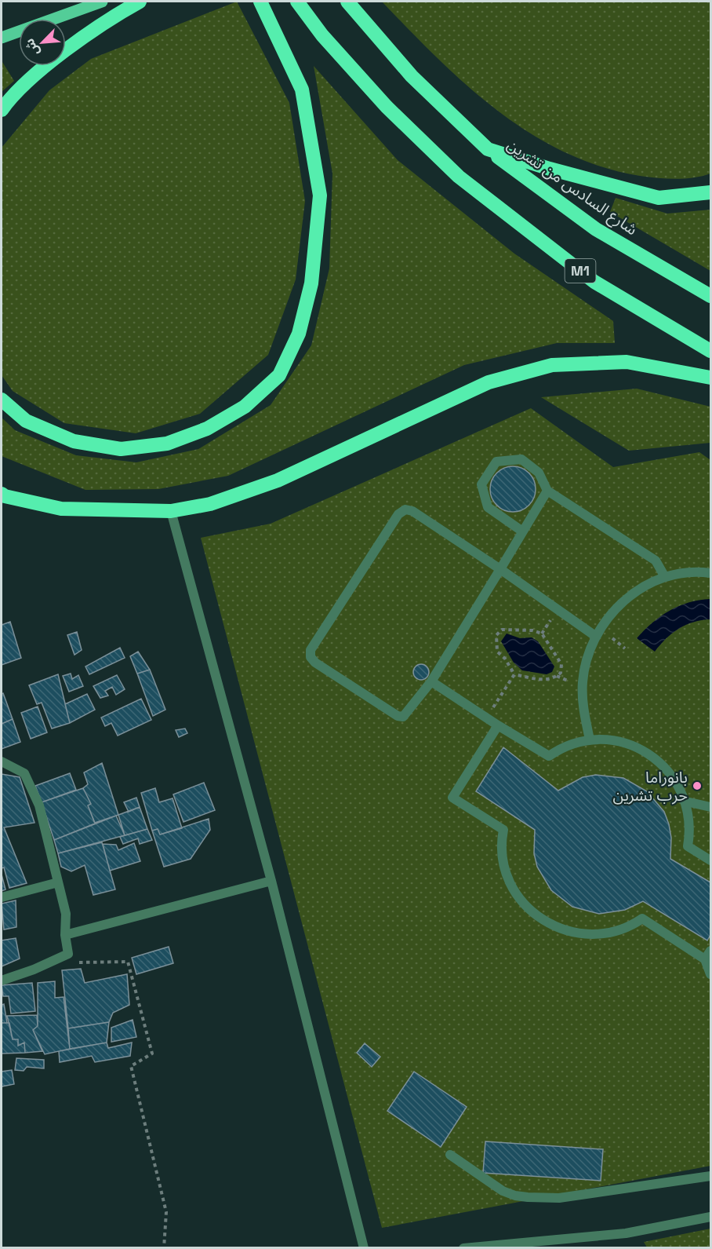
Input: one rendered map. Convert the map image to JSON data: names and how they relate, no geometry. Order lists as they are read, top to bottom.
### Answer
{
  "streets": {
    "highway": ["شارع السادس من تشرين", "M1"]
  },
  "places": ["بانوراما حرب تشرين"],
  "north": "bottom left"
}
